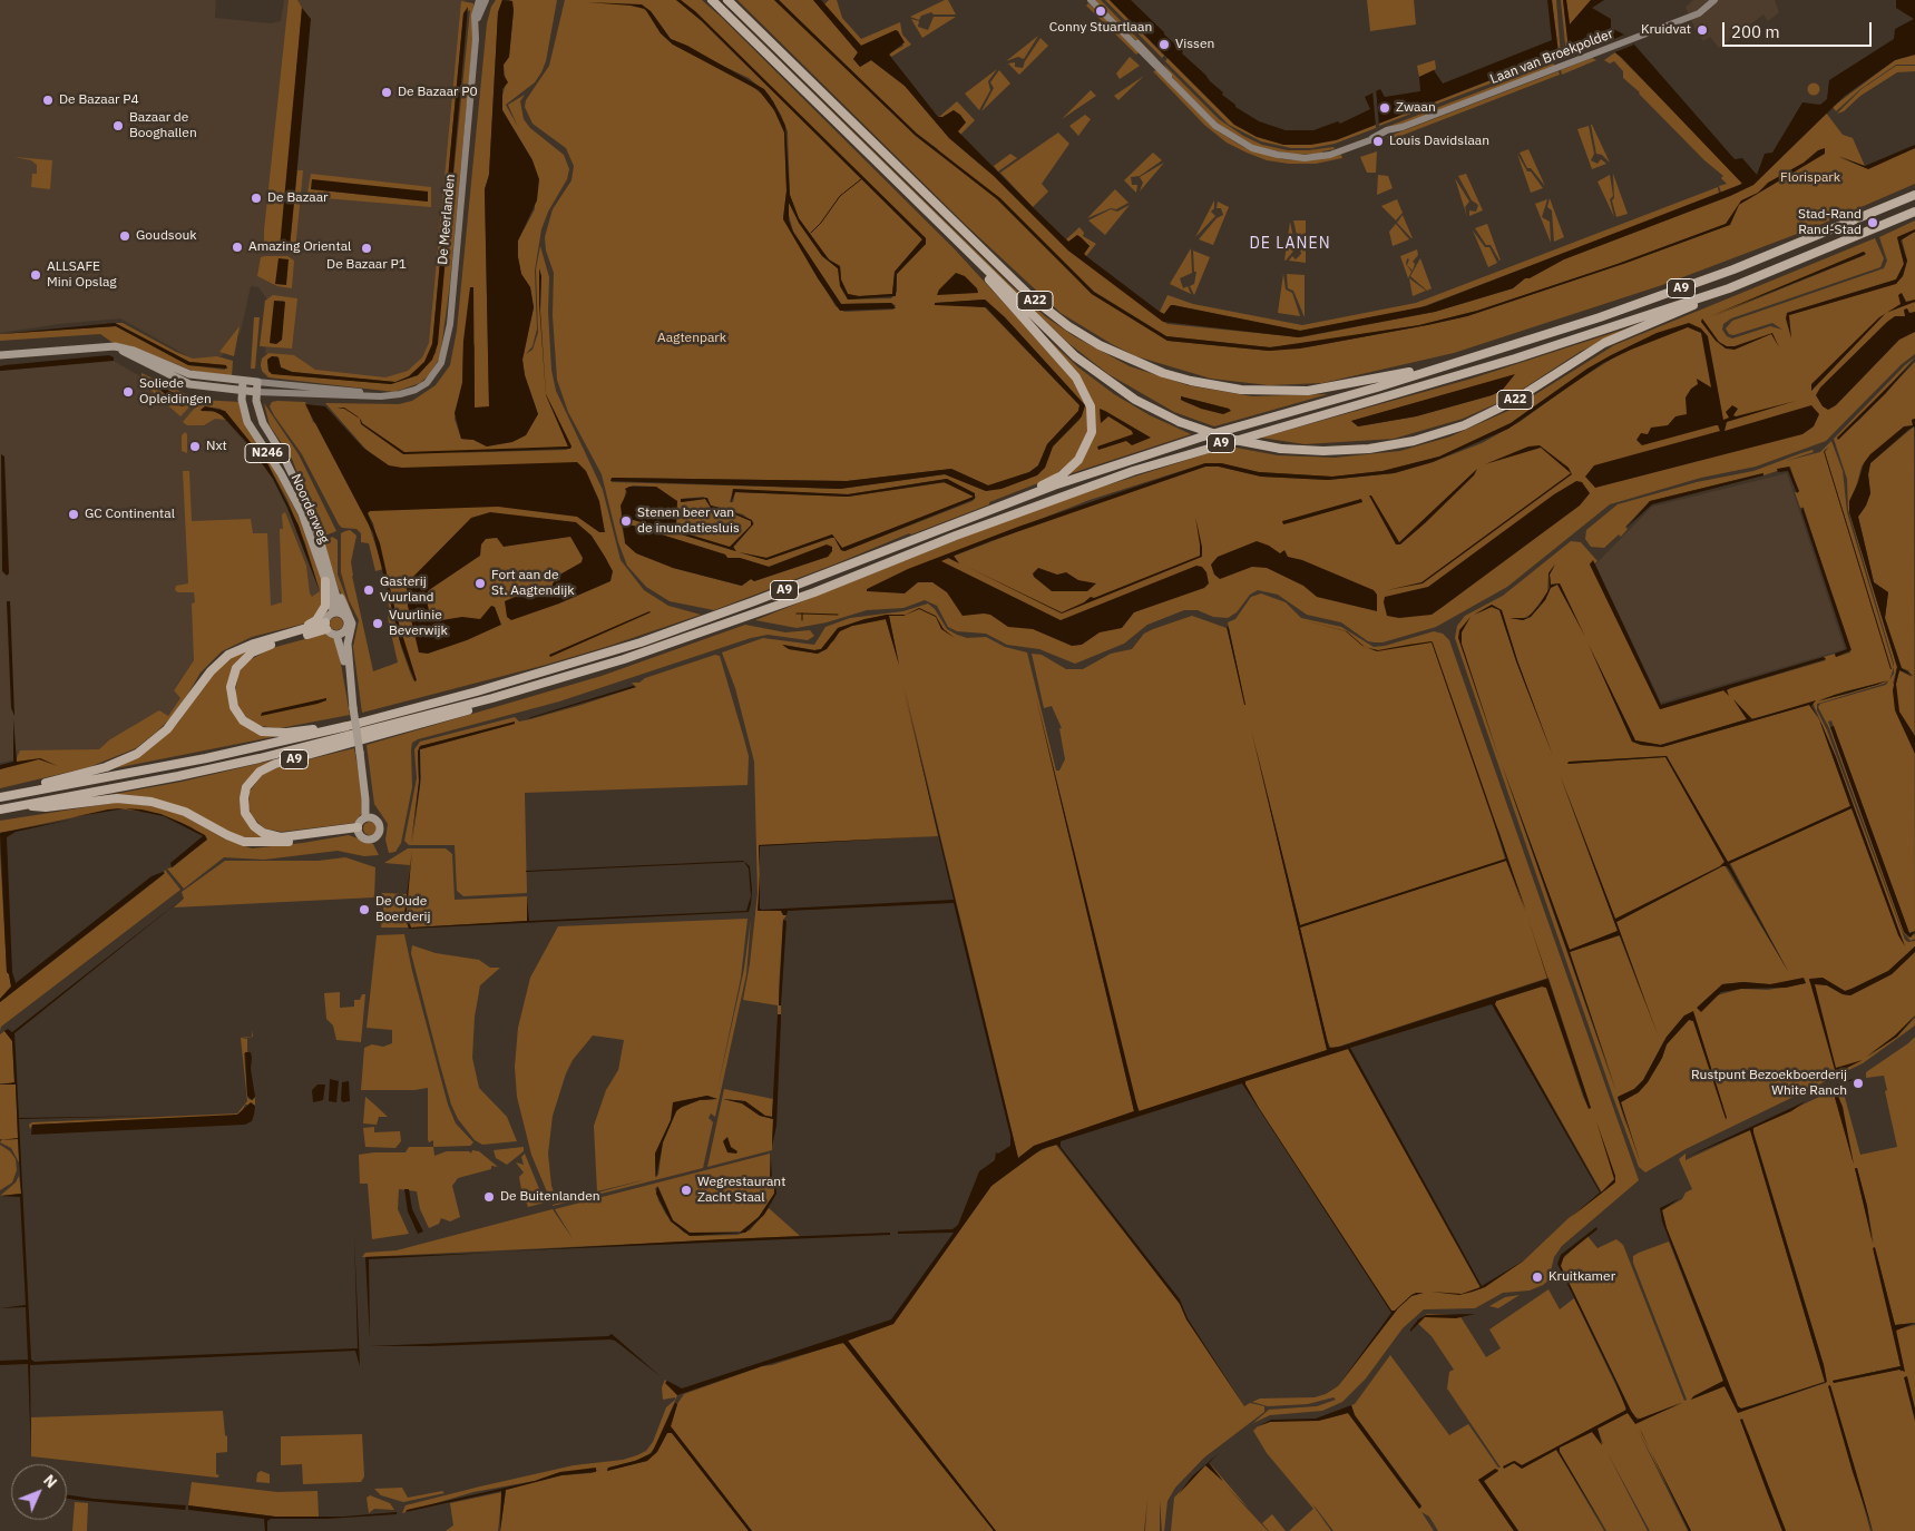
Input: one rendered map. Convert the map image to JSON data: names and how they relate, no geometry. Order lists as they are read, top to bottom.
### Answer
{
  "streets": {
    "highway": ["A9", "A22"],
    "main road": [
      "Laan van Broekpolder",
      "De Meerlanden",
      "N246",
      "Noorderweg"
    ]
  },
  "crossings": [
    ["De Meerlanden", "Noorderweg"],
    ["A9", "A22"],
    ["A9", "N246"],
    ["A9", "Noorderweg"],
    ["N246", "Noorderweg"]
  ],
  "districts": ["DE LANEN"],
  "parks": ["Florispark", "Aagtenpark"],
  "places": [
    "Conny Stuartlaan",
    "Kruidvat",
    "Vissen",
    "De Bazaar P0",
    "De Bazaar P4",
    "Zwaan",
    "Bazaar de Booghallen",
    "Louis Davidslaan",
    "De Bazaar",
    "Stad-Rand Rand-Stad",
    "Goudsouk",
    "Amazing Oriental",
    "De Bazaar P1",
    "ALLSAFE Mini Opslag",
    "Soliede Opleidingen",
    "Nxt",
    "GC Continental",
    "Stenen beer van de inundatiesluis",
    "Fort aan de St. Aagtendijk",
    "Gasterij Vuurland",
    "Vuurlinie Beverwijk",
    "De Oude Boerderij",
    "Rustpunt Bezoekboerderij White Ranch",
    "Wegrestaurant Zacht Staal",
    "De Buitenlanden",
    "Kruitkamer"
  ],
  "scale_bar": "200 m",
  "north": "top right"
}
